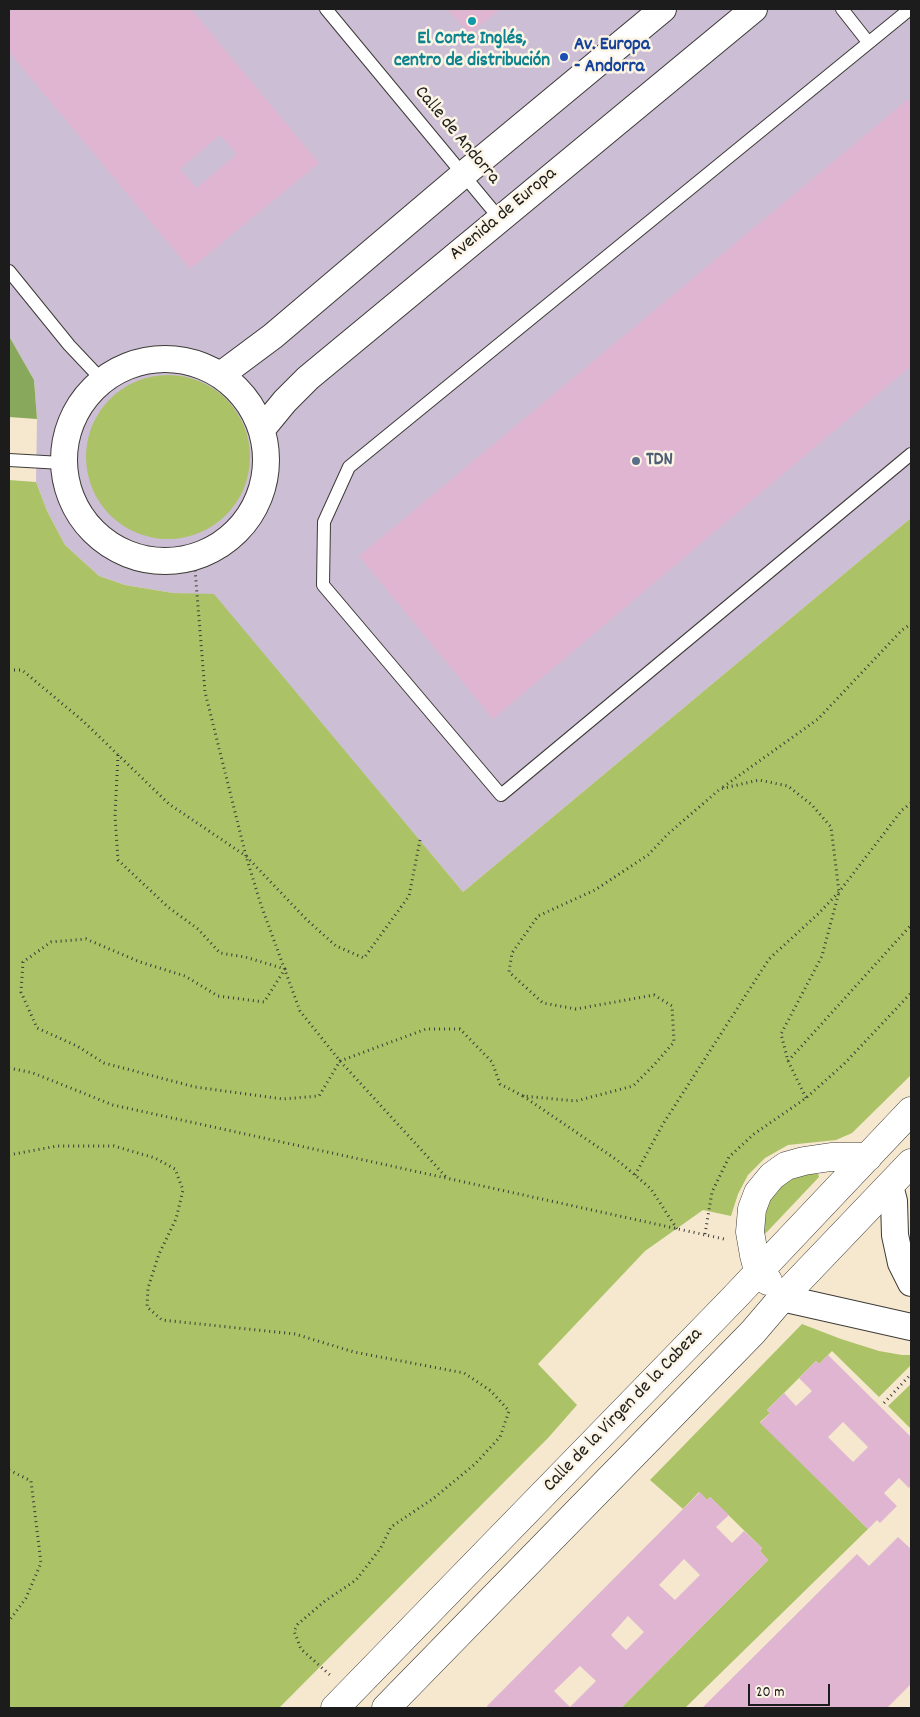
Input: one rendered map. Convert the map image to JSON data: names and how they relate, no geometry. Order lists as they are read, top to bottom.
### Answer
{
  "streets": {
    "main road": ["Calle de la Virgen de la Cabeza"],
    "street": ["Avenida de Europa"],
    "lane": ["Calle de Andorra"]
  },
  "crossings": [
    ["Calle de Andorra", "Avenida de Europa"]
  ],
  "places": ["El Corte Inglés, centro de distribución", "Av. Europa - Andorra", "TDN"],
  "scale_bar": "20 m"
}
